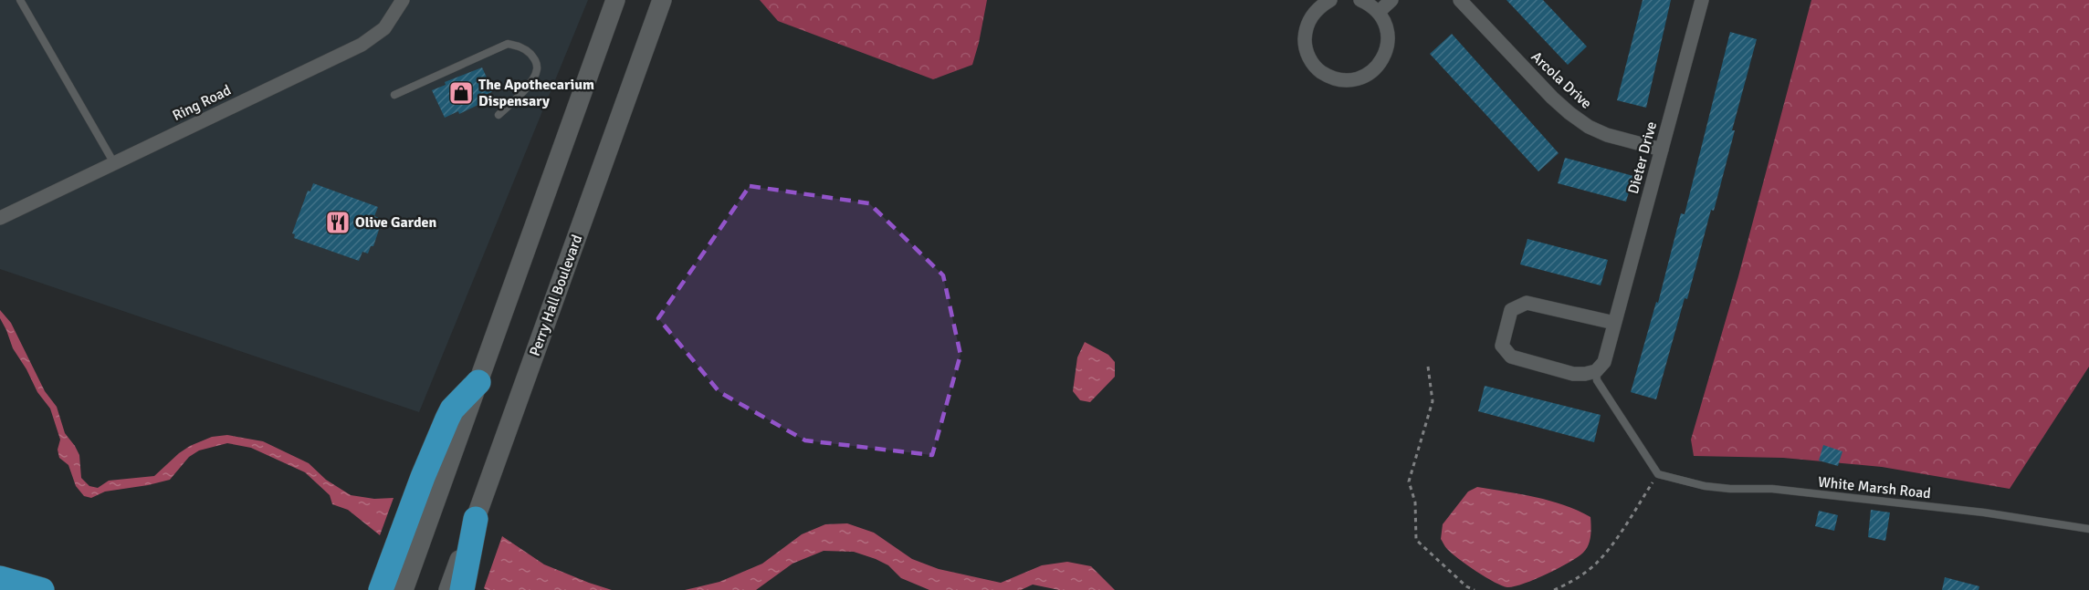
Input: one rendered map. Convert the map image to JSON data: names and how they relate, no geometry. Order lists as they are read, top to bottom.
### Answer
{
  "streets": {
    "main road": ["Perry Hall Boulevard"],
    "street": ["Arcola Drive", "Ring Road", "Dieter Drive"],
    "lane": ["White Marsh Road"]
  },
  "crossings": [
    ["Arcola Drive", "Dieter Drive"]
  ],
  "places": {
    "shop": ["The Apothecarium Dispensary"],
    "restaurant": ["Olive Garden"]
  }
}
